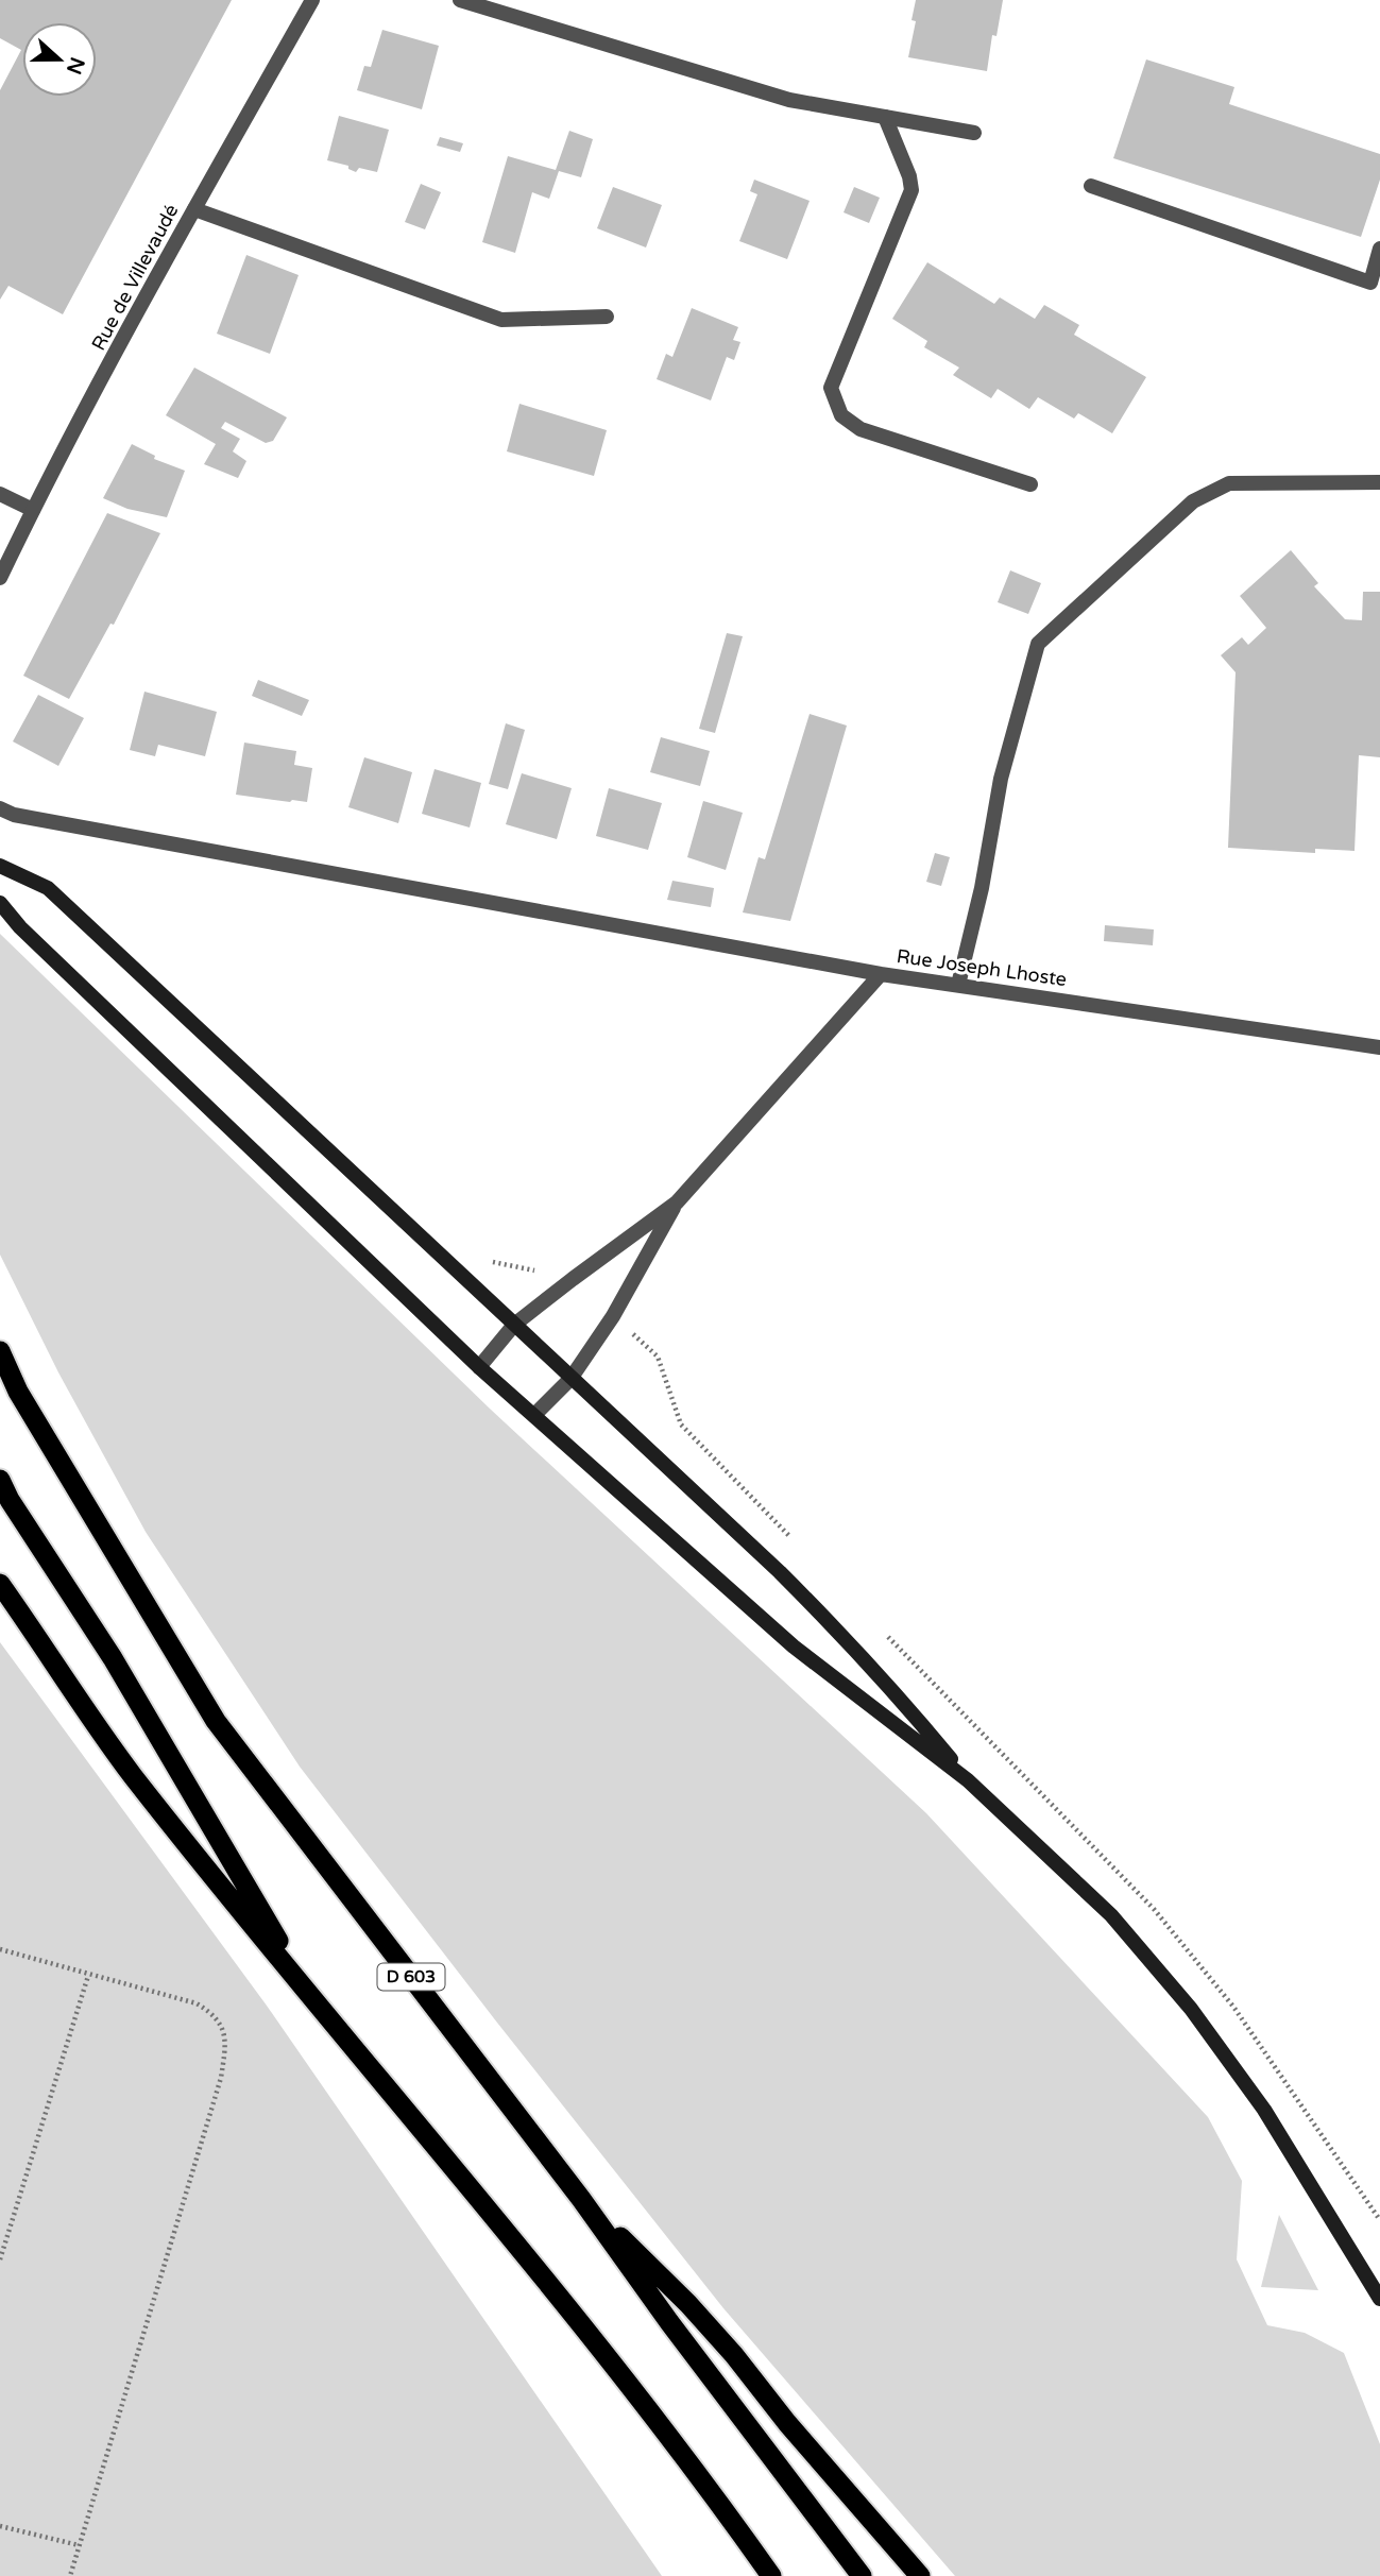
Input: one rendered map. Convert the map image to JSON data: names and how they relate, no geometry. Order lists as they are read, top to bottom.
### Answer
{
  "streets": {
    "highway": ["D 603"],
    "street": ["Rue de Villevaudé", "Rue Joseph Lhoste"]
  },
  "north": "right"
}
